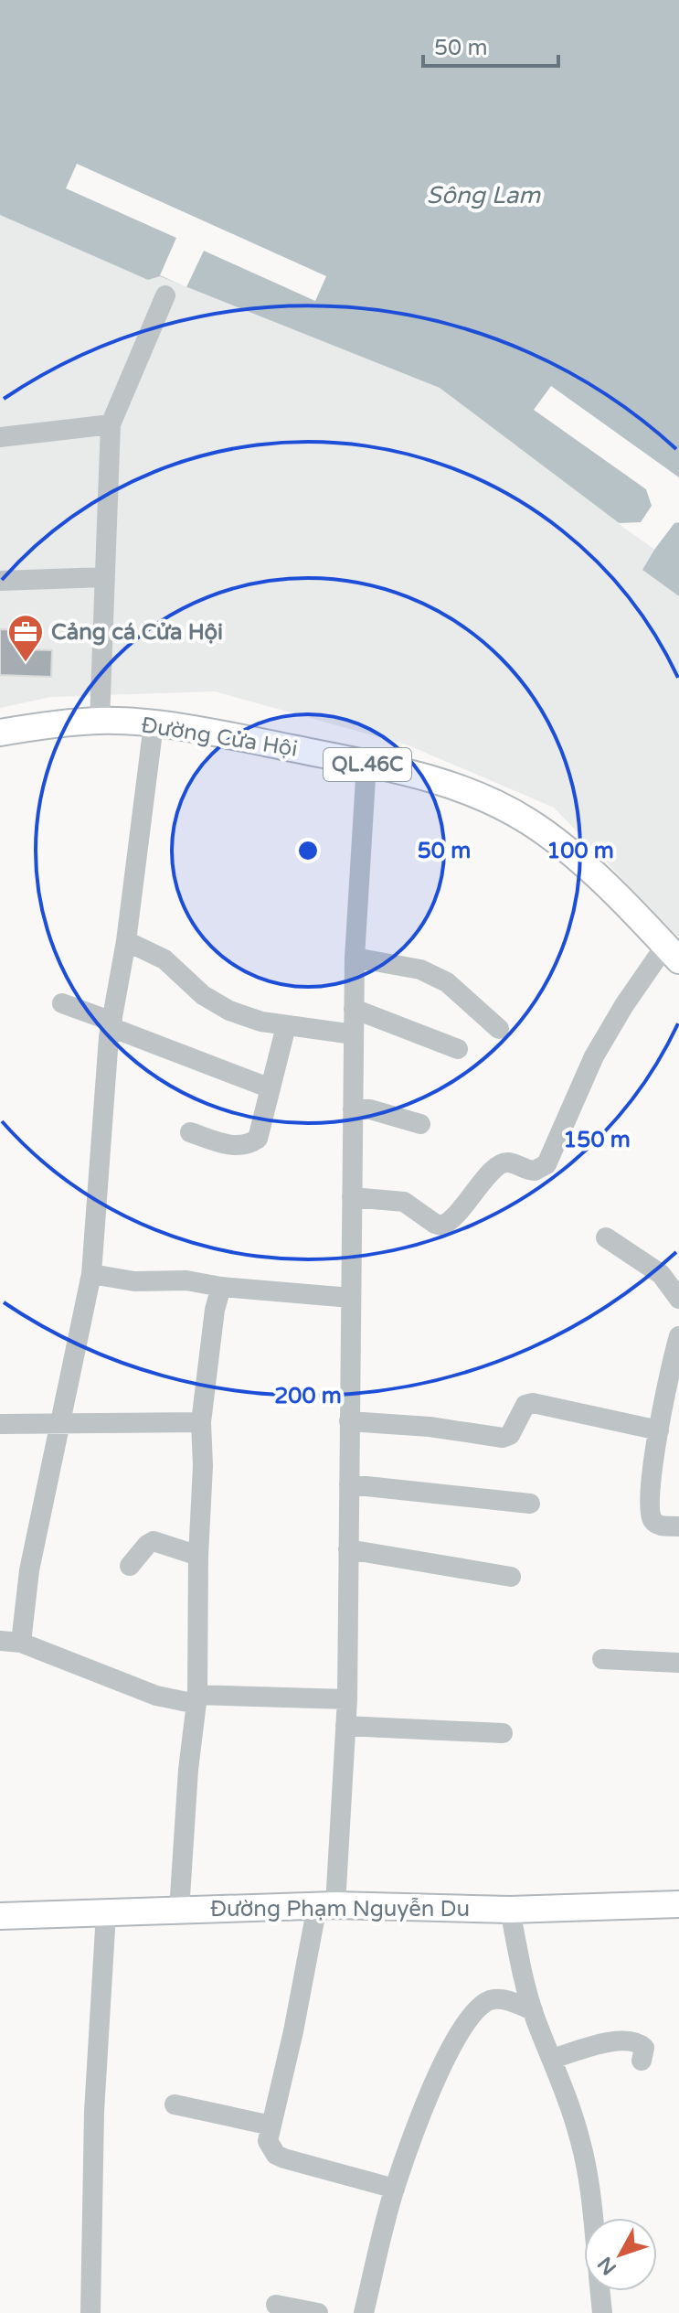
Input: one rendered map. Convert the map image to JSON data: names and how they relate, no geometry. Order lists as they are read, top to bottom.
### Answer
{
  "streets": {
    "main road": ["Đường Cửa Hội", "QL.46C", "Đường Phạm Nguyễn Du"]
  },
  "water": ["Sông Lam"],
  "places": {
    "office": ["Cảng cá Cửa Hội"]
  },
  "scale_bar": "50 m",
  "north": "bottom left",
  "rings": [
    "50 m",
    "100 m",
    "150 m",
    "200 m"
  ]
}
